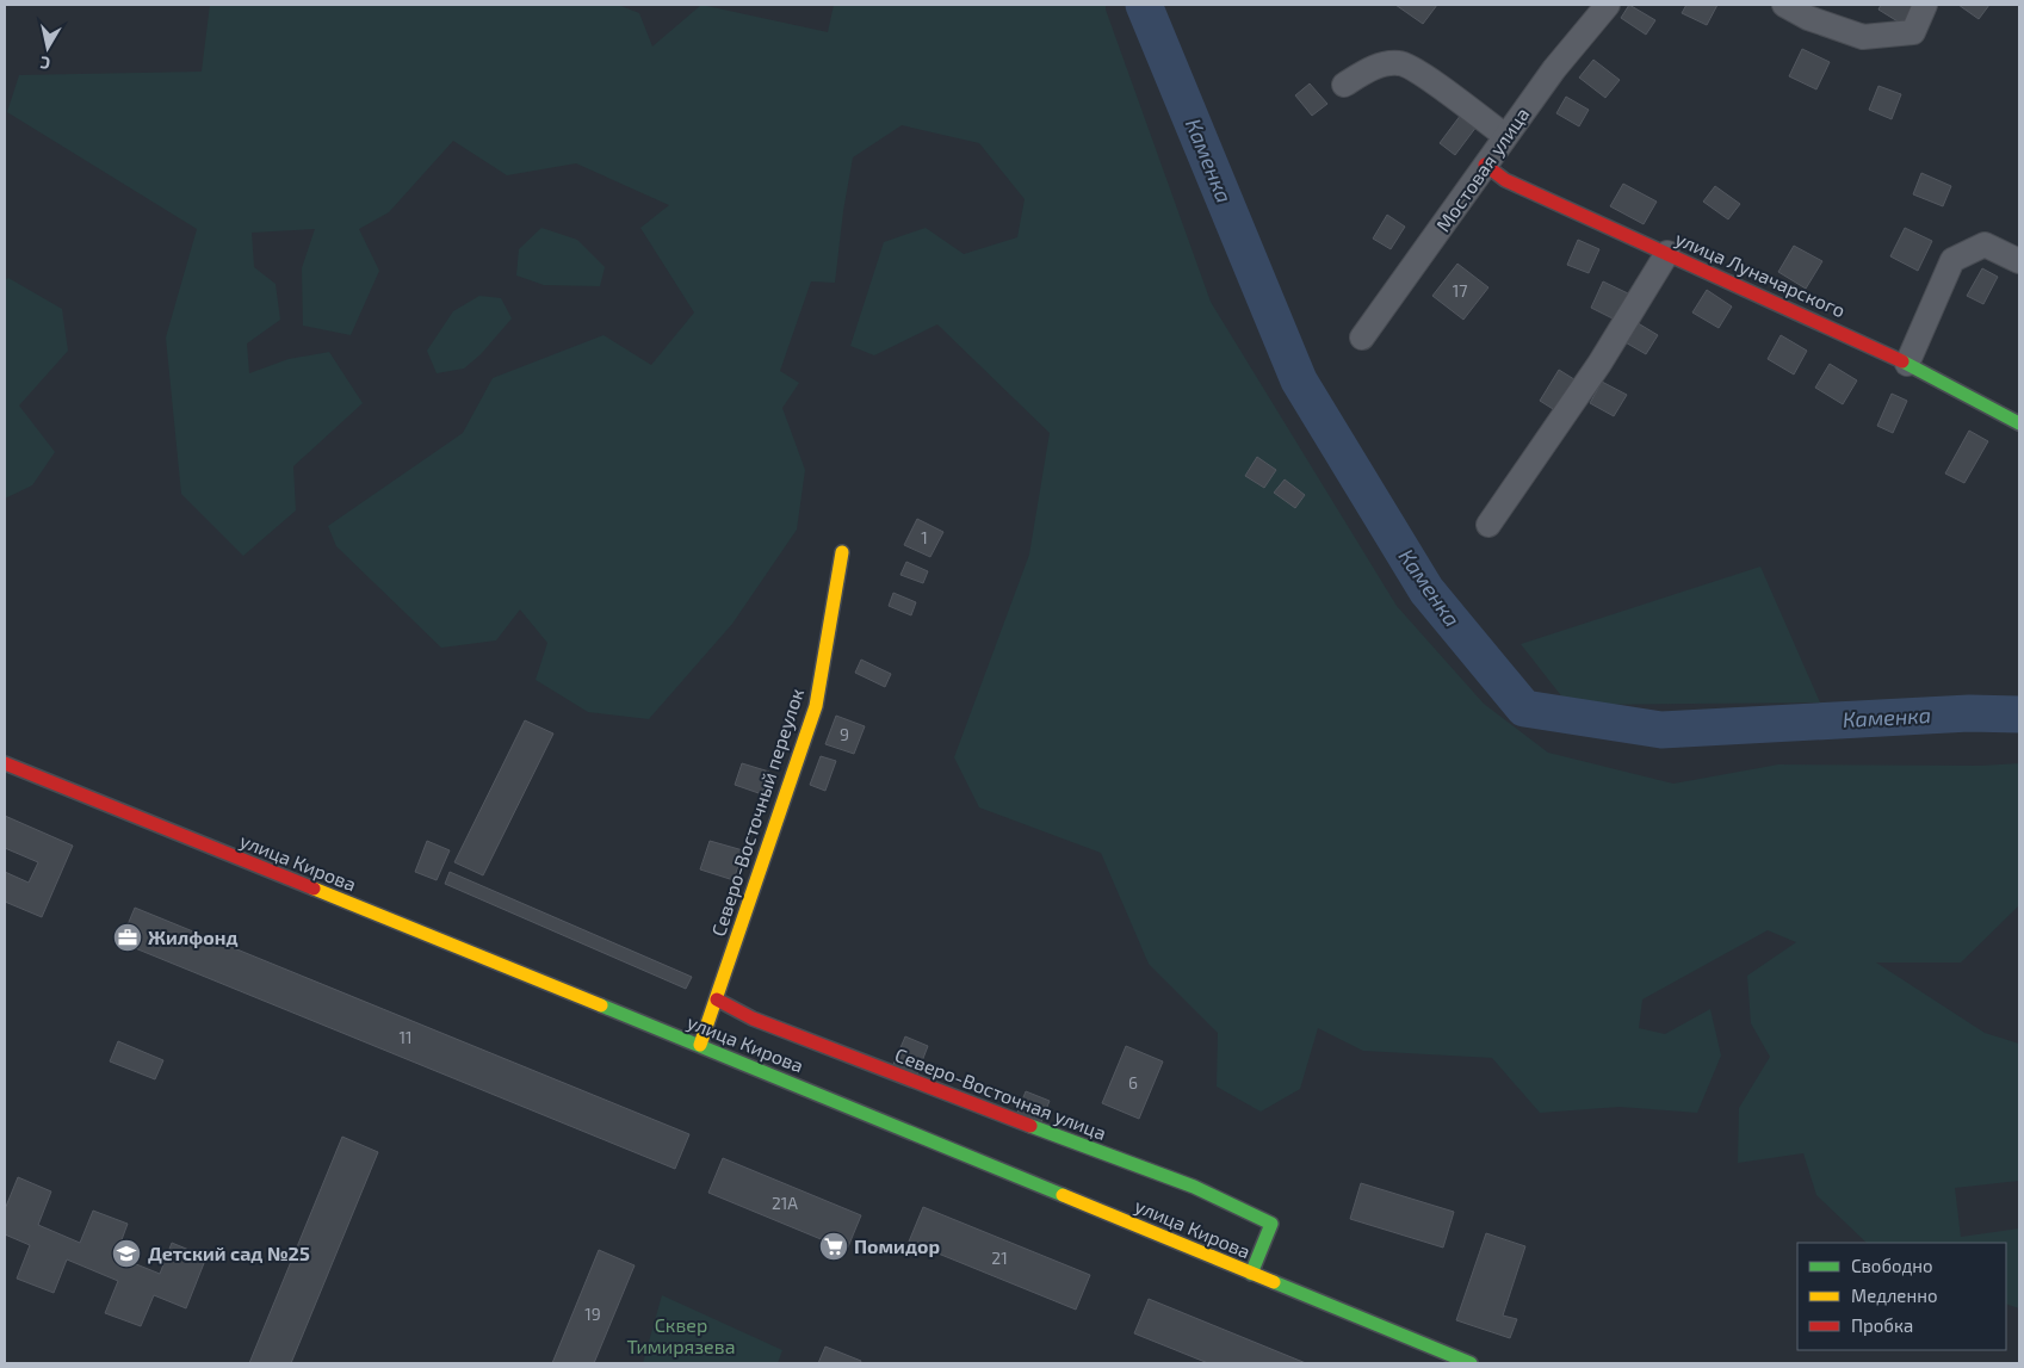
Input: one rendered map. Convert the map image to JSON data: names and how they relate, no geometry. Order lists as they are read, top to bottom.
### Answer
{
  "streets": {
    "street": [
      "Мостовая улица",
      "улица Луначарского",
      "Северо-Восточный переулок",
      "улица Кирова",
      "Северо-Восточная улица"
    ]
  },
  "crossings": [
    ["Мостовая улица", "улица Луначарского"],
    ["Северо-Восточный переулок", "улица Кирова"],
    ["Северо-Восточный переулок", "Северо-Восточная улица"],
    ["улица Кирова", "Северо-Восточная улица"]
  ],
  "water": ["Каменка"],
  "parks": ["Сквер Тимирязева"],
  "places": {
    "office": ["Жилфонд"],
    "supermarket": ["Помидор"],
    "school or university": ["Детский сад №25"]
  },
  "house_numbers": [
    "17",
    "1",
    "9",
    "11",
    "6",
    "21А",
    "21",
    "19"
  ],
  "legend": ["Свободно", "Медленно", "Пробка"],
  "north": "bottom"
}
